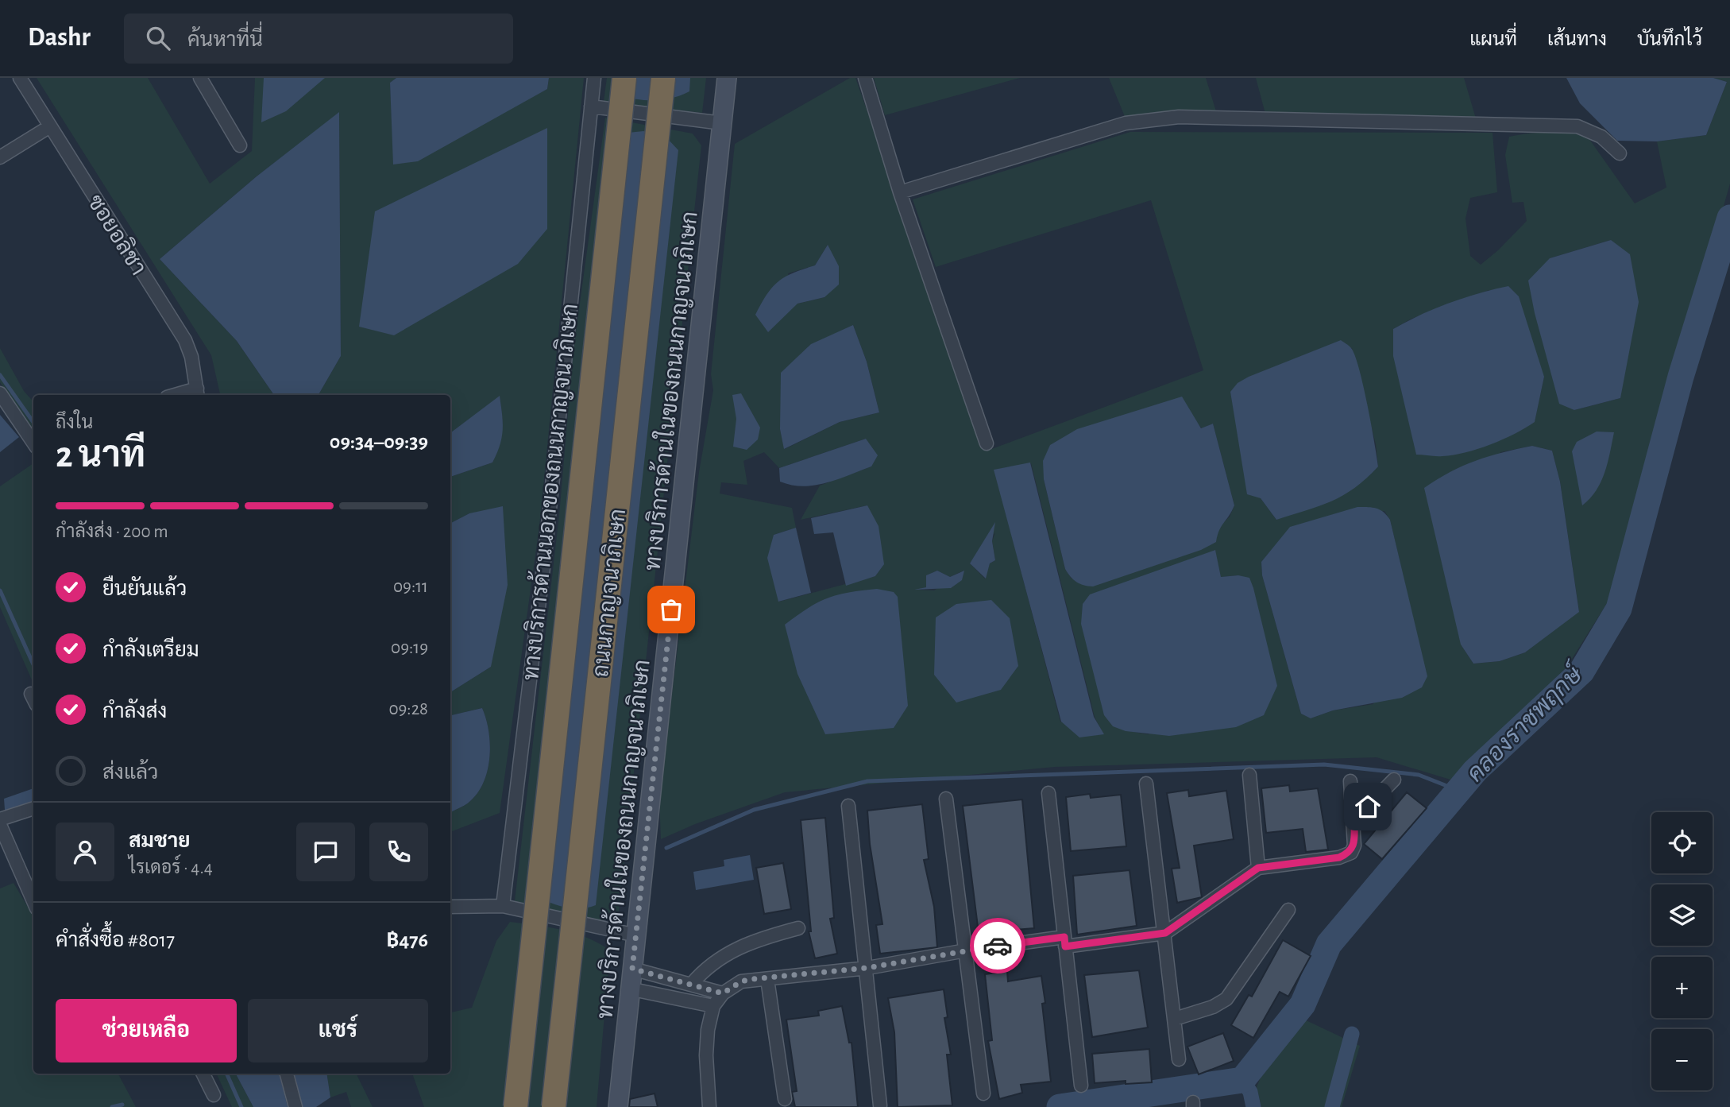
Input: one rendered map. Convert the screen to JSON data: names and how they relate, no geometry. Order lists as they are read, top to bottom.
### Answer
{
  "streets": {
    "highway": ["ถนนกาญจนาภิเษก"],
    "main road": ["ทางบริการด้านในของถนนกาญจนาภิเษก"],
    "street": ["ซอยอลิชา", "ทางบริการด้านนอกของถนนกาญจนาภิเษก"]
  },
  "water": ["คลองราชพฤกษ์"],
  "page": {
    "header": "Dashr",
    "search": "ค้นหาที่นี่",
    "nav": ["แผนที่", "เส้นทาง", "บันทึกไว้"],
    "heading": ["2 นาที", "ถึงใน", "09:34–09:39"],
    "panel": [
      "สมชาย",
      "ไรเดอร์ · 4.4",
      "คำสั่งซื้อ #8017",
      "฿476"
    ],
    "bar": "กำลังส่ง · 200 m",
    "list": [
      ["ยืนยันแล้ว", "09:11"],
      ["กำลังเตรียม", "09:19"],
      ["กำลังส่ง", "09:28"],
      "ส่งแล้ว"
    ],
    "map_buttons": ["+", "−"],
    "buttons": ["ช่วยเหลือ", "แชร์"]
  }
}
